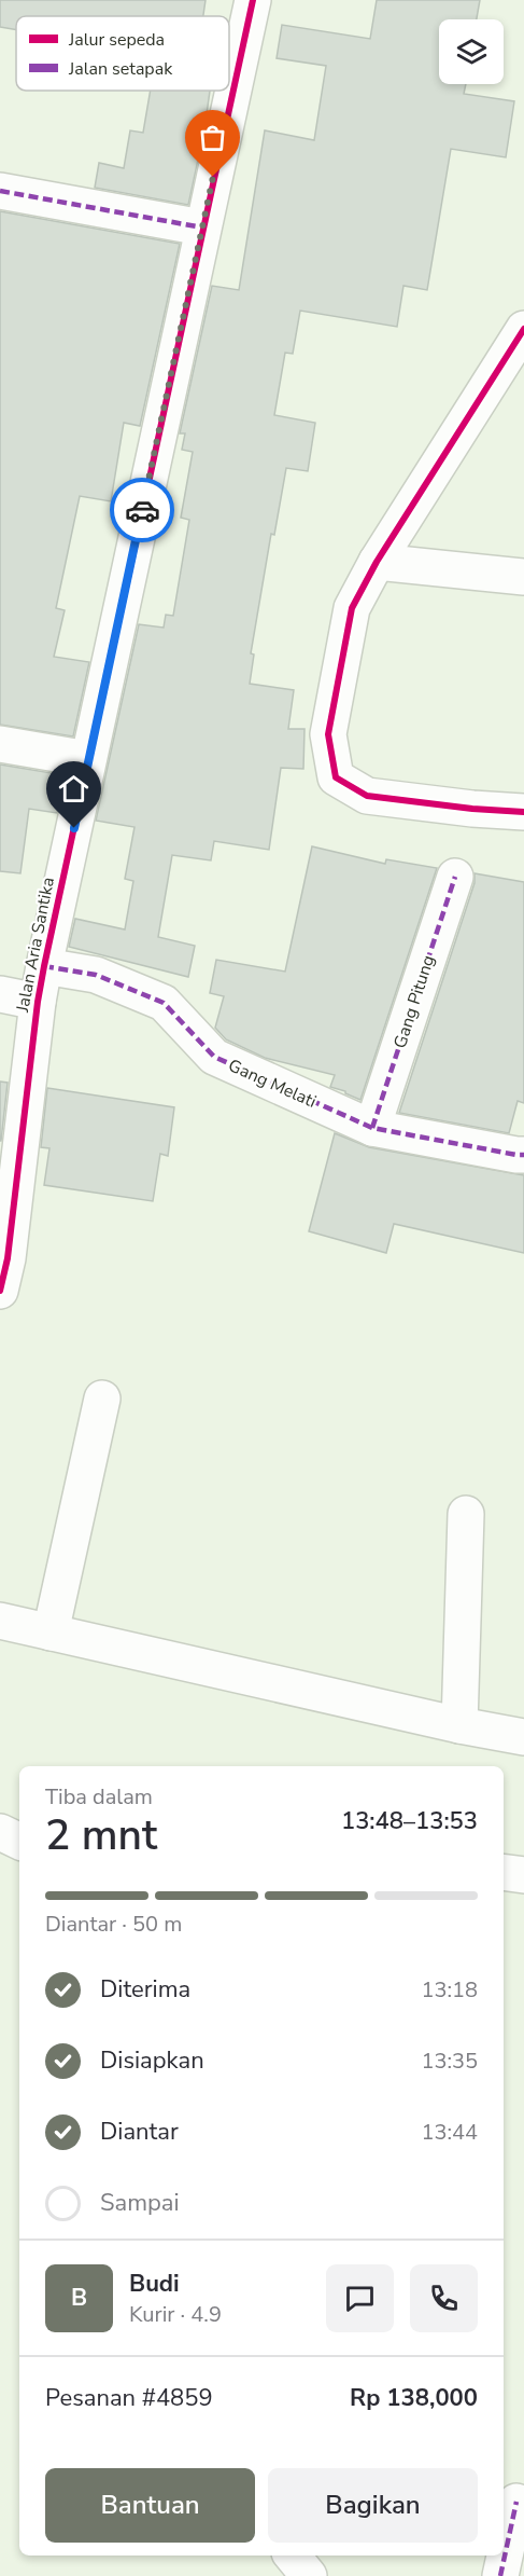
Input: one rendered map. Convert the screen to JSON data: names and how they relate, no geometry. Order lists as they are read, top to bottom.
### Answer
{
  "streets": {
    "street": ["Jalan Aria Santika", "Gang Pitung", "Gang Melati"]
  },
  "crossings": [
    ["Jalan Aria Santika", "Gang Melati"],
    ["Gang Pitung", "Gang Melati"]
  ],
  "legend": ["Jalur sepeda", "Jalan setapak"],
  "page": {
    "heading": ["2 mnt", "Tiba dalam", "13:48–13:53"],
    "panel": [
      "Budi",
      "Kurir · 4.9",
      "Pesanan #4859",
      "Rp 138,000"
    ],
    "bar": "Diantar · 50 m",
    "list": [
      ["Diterima", "13:18"],
      ["Disiapkan", "13:35"],
      ["Diantar", "13:44"],
      "Sampai"
    ],
    "round": "B",
    "buttons": ["Bantuan", "Bagikan"]
  }
}
